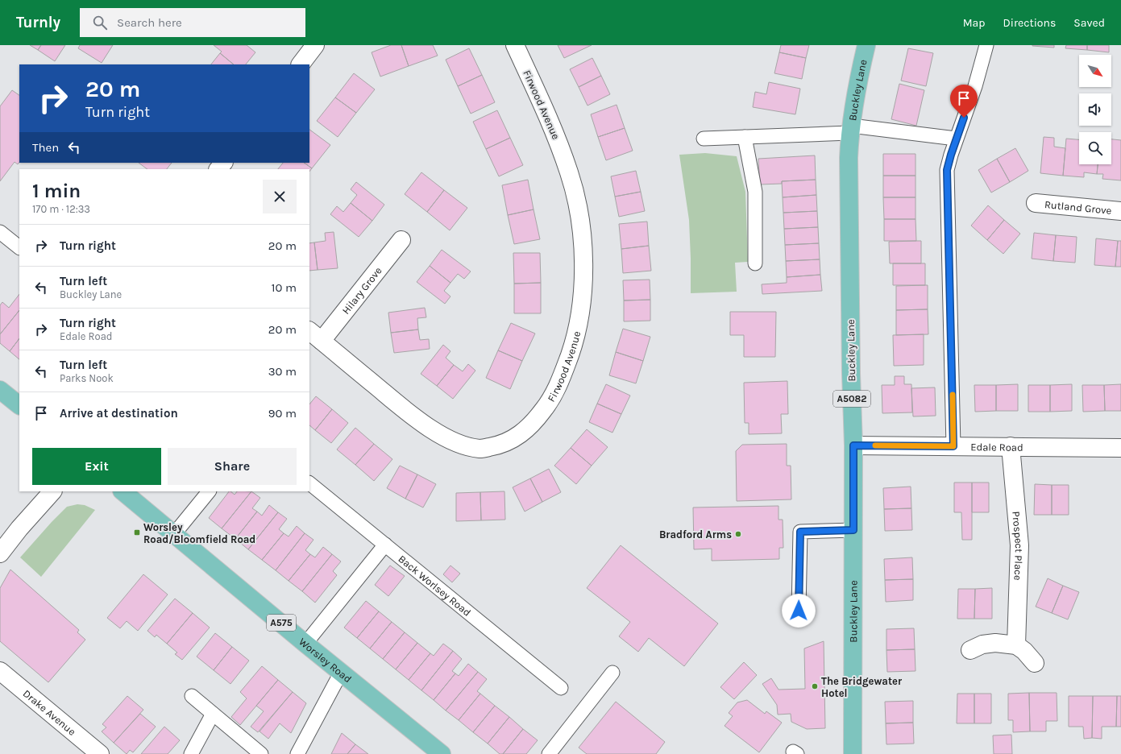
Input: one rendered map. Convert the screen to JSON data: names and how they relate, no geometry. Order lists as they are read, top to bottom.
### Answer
{
  "streets": {
    "main road": [
      "Buckley Lane",
      "A5082",
      "A575",
      "Worsley Road"
    ],
    "street": [
      "Firwood Avenue",
      "Rutland Grove",
      "Hilary Grove",
      "Edale Road",
      "Prospect Place",
      "Drake Avenue"
    ],
    "lane": ["Back Worlsey Road"]
  },
  "crossings": [
    ["Buckley Lane", "Edale Road"],
    ["Firwood Avenue", "Hilary Grove"],
    ["Edale Road", "Prospect Place"]
  ],
  "places": {
    "transit": ["Worsley Road/Bloomfield Road"],
    "other": ["Bradford Arms", "The Bridgewater Hotel"]
  },
  "north": "bottom right",
  "page": {
    "header": "Turnly",
    "search": "Search here",
    "nav": ["Map", "Directions", "Saved"],
    "turn": ["20 m", "Turn right"],
    "then": "Then",
    "heading": ["1 min", "170 m · 12:33"],
    "list": [
      {
        "name": "Turn right",
        "value": "20 m"
      },
      {
        "name": "Turn left",
        "note": "Buckley Lane",
        "value": "10 m"
      },
      {
        "name": "Turn right",
        "note": "Edale Road",
        "value": "20 m"
      },
      {
        "name": "Turn left",
        "note": "Parks Nook",
        "value": "30 m"
      },
      {
        "name": "Arrive at destination",
        "value": "90 m"
      }
    ],
    "buttons": ["Exit", "Share"]
  }
}
